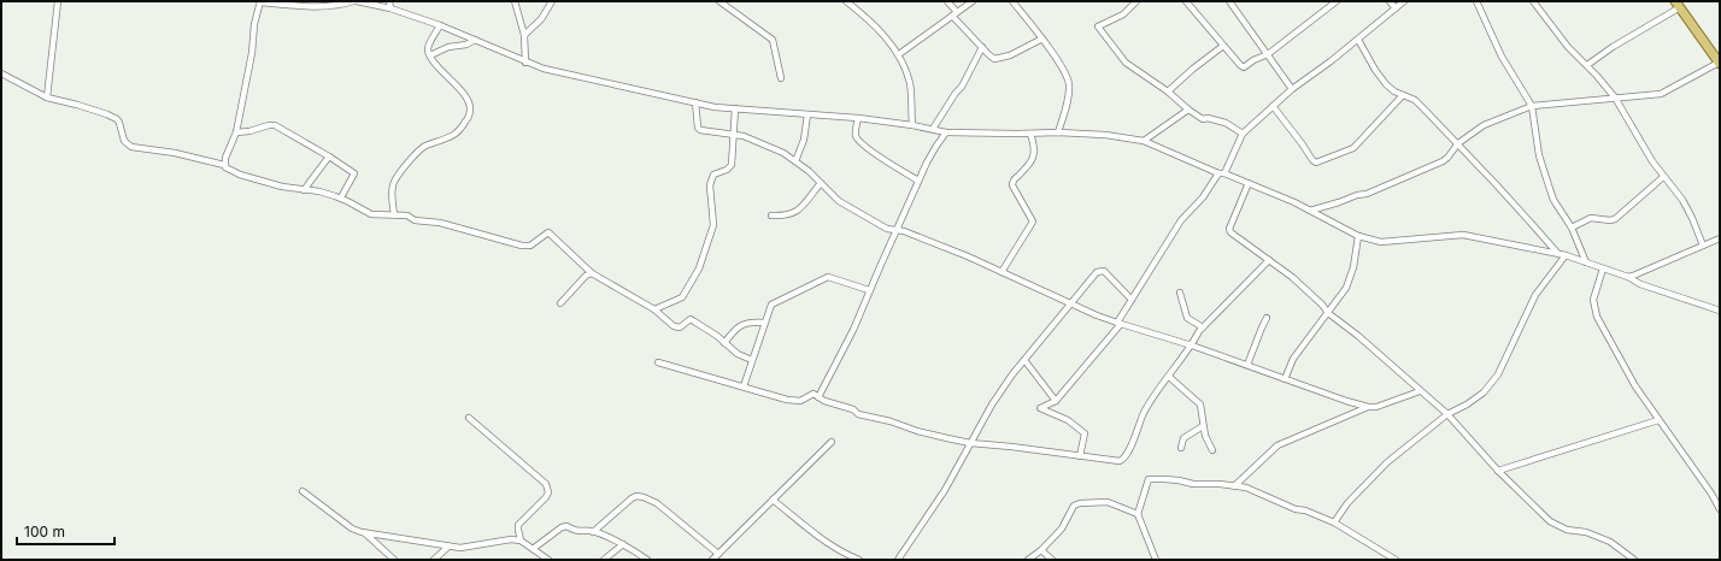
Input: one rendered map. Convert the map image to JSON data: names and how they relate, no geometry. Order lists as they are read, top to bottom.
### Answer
{
  "scale_bar": "100 m"
}
